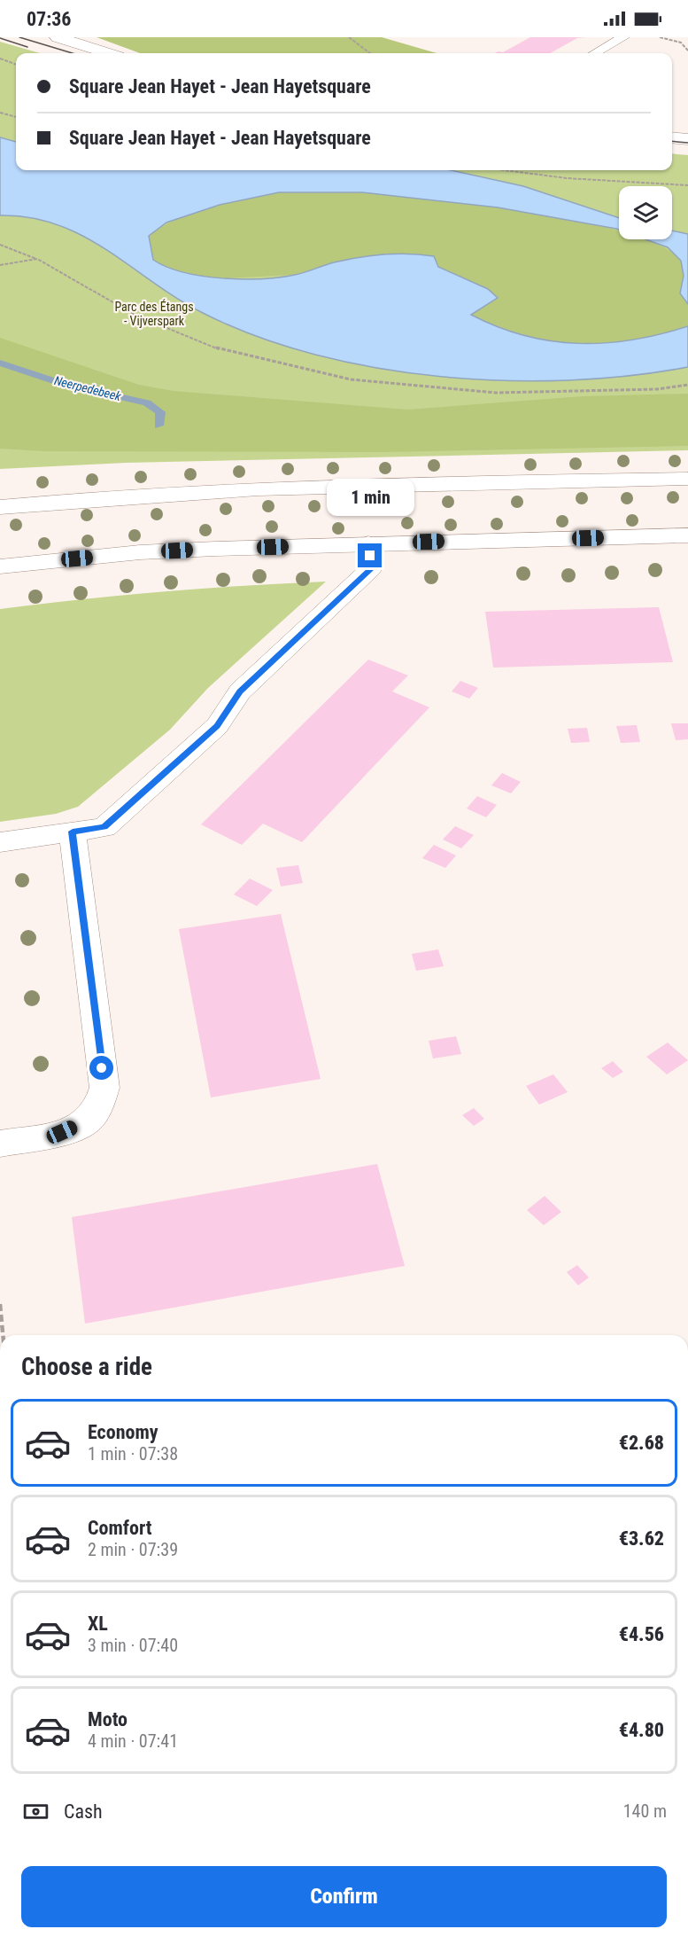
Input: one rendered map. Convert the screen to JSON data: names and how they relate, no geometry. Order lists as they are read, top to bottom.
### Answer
{
  "water": ["Neerpedebeek"],
  "parks": ["Parc des Étangs - Vijverspark"],
  "page": {
    "status": "07:36",
    "banner": ["Square Jean Hayet - Jean Hayetsquare", "Square Jean Hayet - Jean Hayetsquare"],
    "bubble": "1 min",
    "heading": "Choose a ride",
    "list": [
      {
        "name": "Economy",
        "note": "1 min · 07:38",
        "value": "€2.68"
      },
      {
        "name": "Comfort",
        "note": "2 min · 07:39",
        "value": "€3.62"
      },
      {
        "name": "XL",
        "note": "3 min · 07:40",
        "value": "€4.56"
      },
      {
        "name": "Moto",
        "note": "4 min · 07:41",
        "value": "€4.80"
      }
    ],
    "pay": ["Cash", "140 m"],
    "buttons": "Confirm"
  }
}
